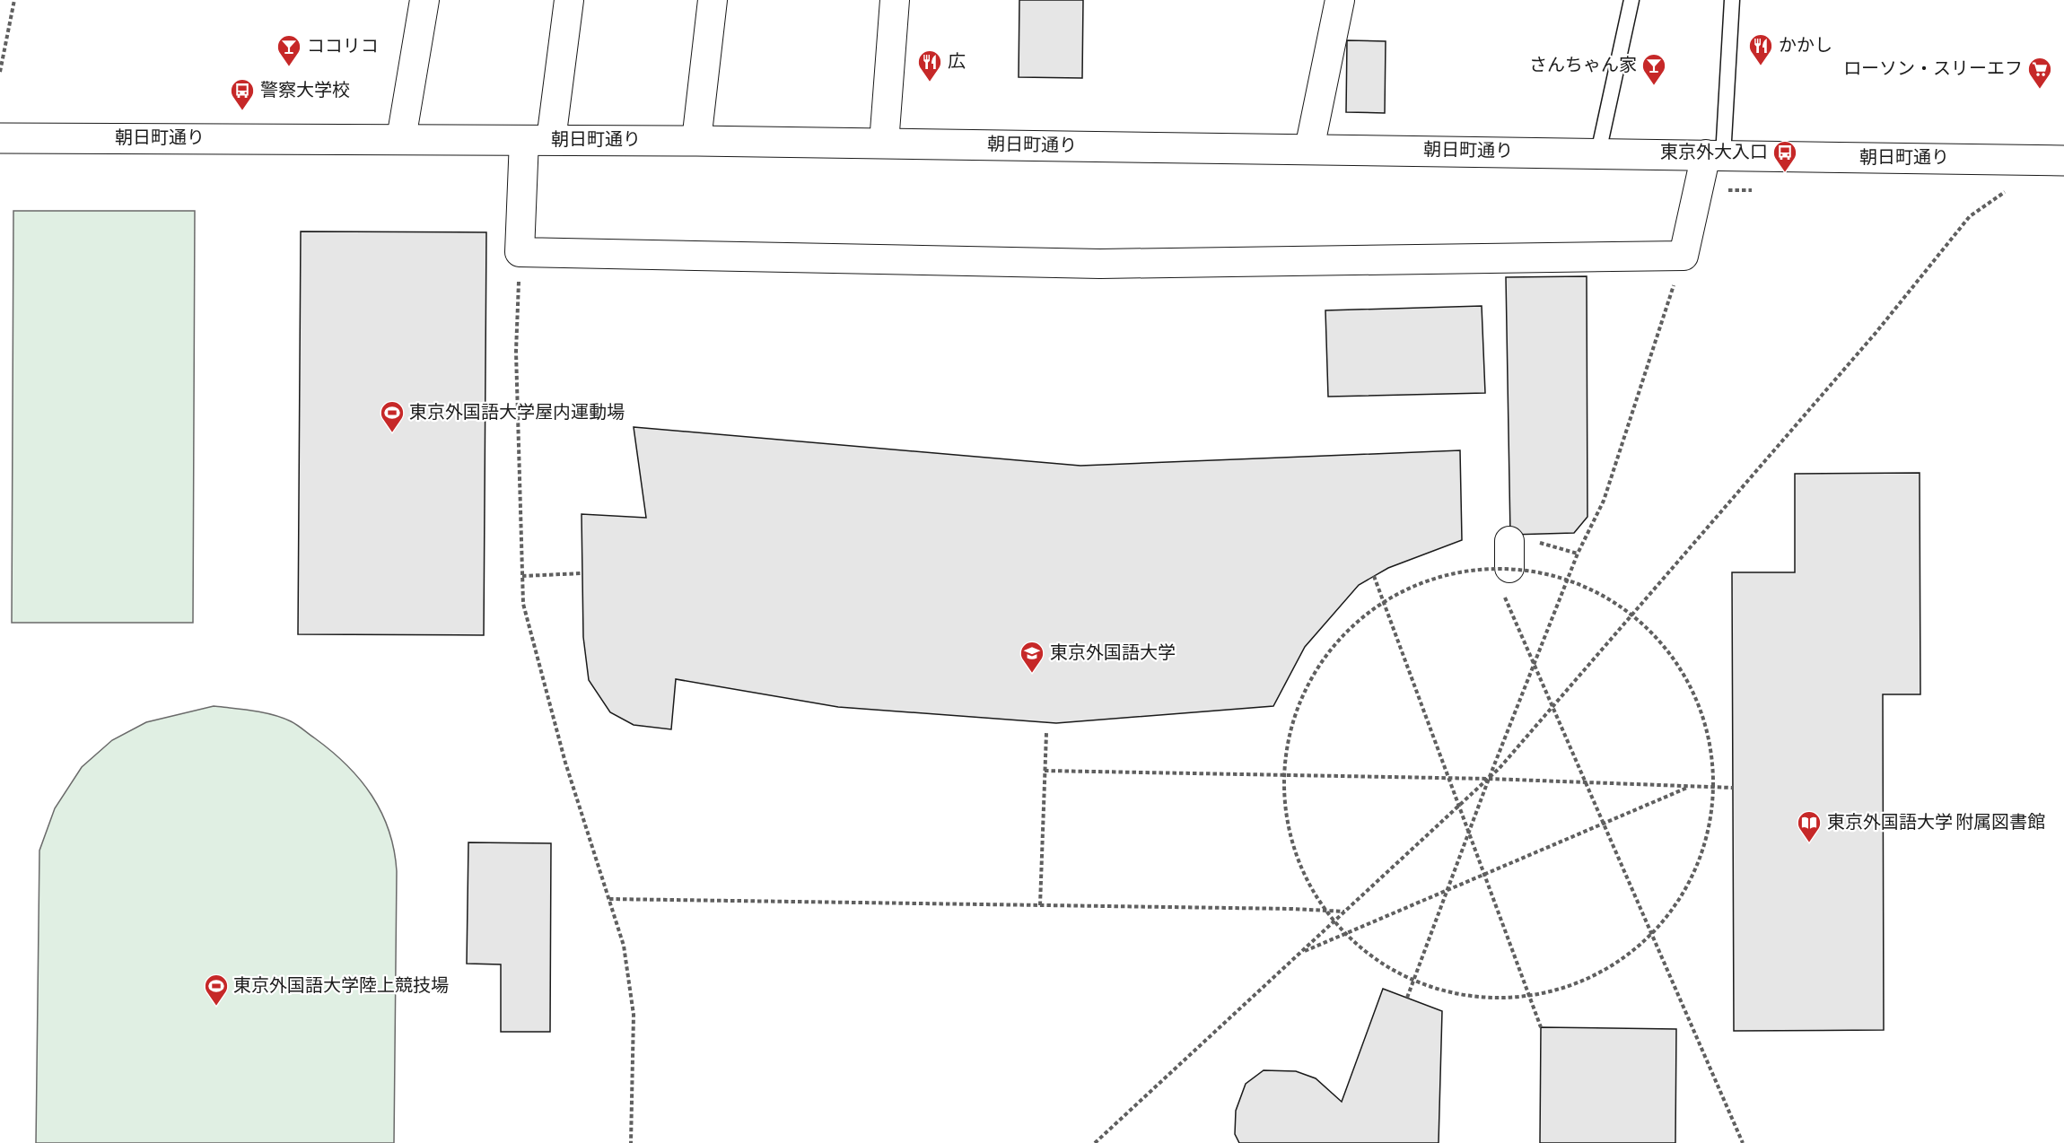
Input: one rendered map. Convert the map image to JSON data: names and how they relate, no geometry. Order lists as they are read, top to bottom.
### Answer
{
  "streets": {
    "street": ["朝日町通り"]
  },
  "places": {
    "restaurant": ["かかし", "広"],
    "bar": ["ココリコ", "さんちゃん家"],
    "supermarket": ["ローソン・スリーエフ"],
    "bus stop": ["警察大学校", "東京外大入口"],
    "sports": ["東京外国語大学屋内運動場", "東京外国語大学陸上競技場"],
    "school or university": ["東京外国語大学"],
    "library": ["東京外国語大学 附属図書館"]
  }
}
